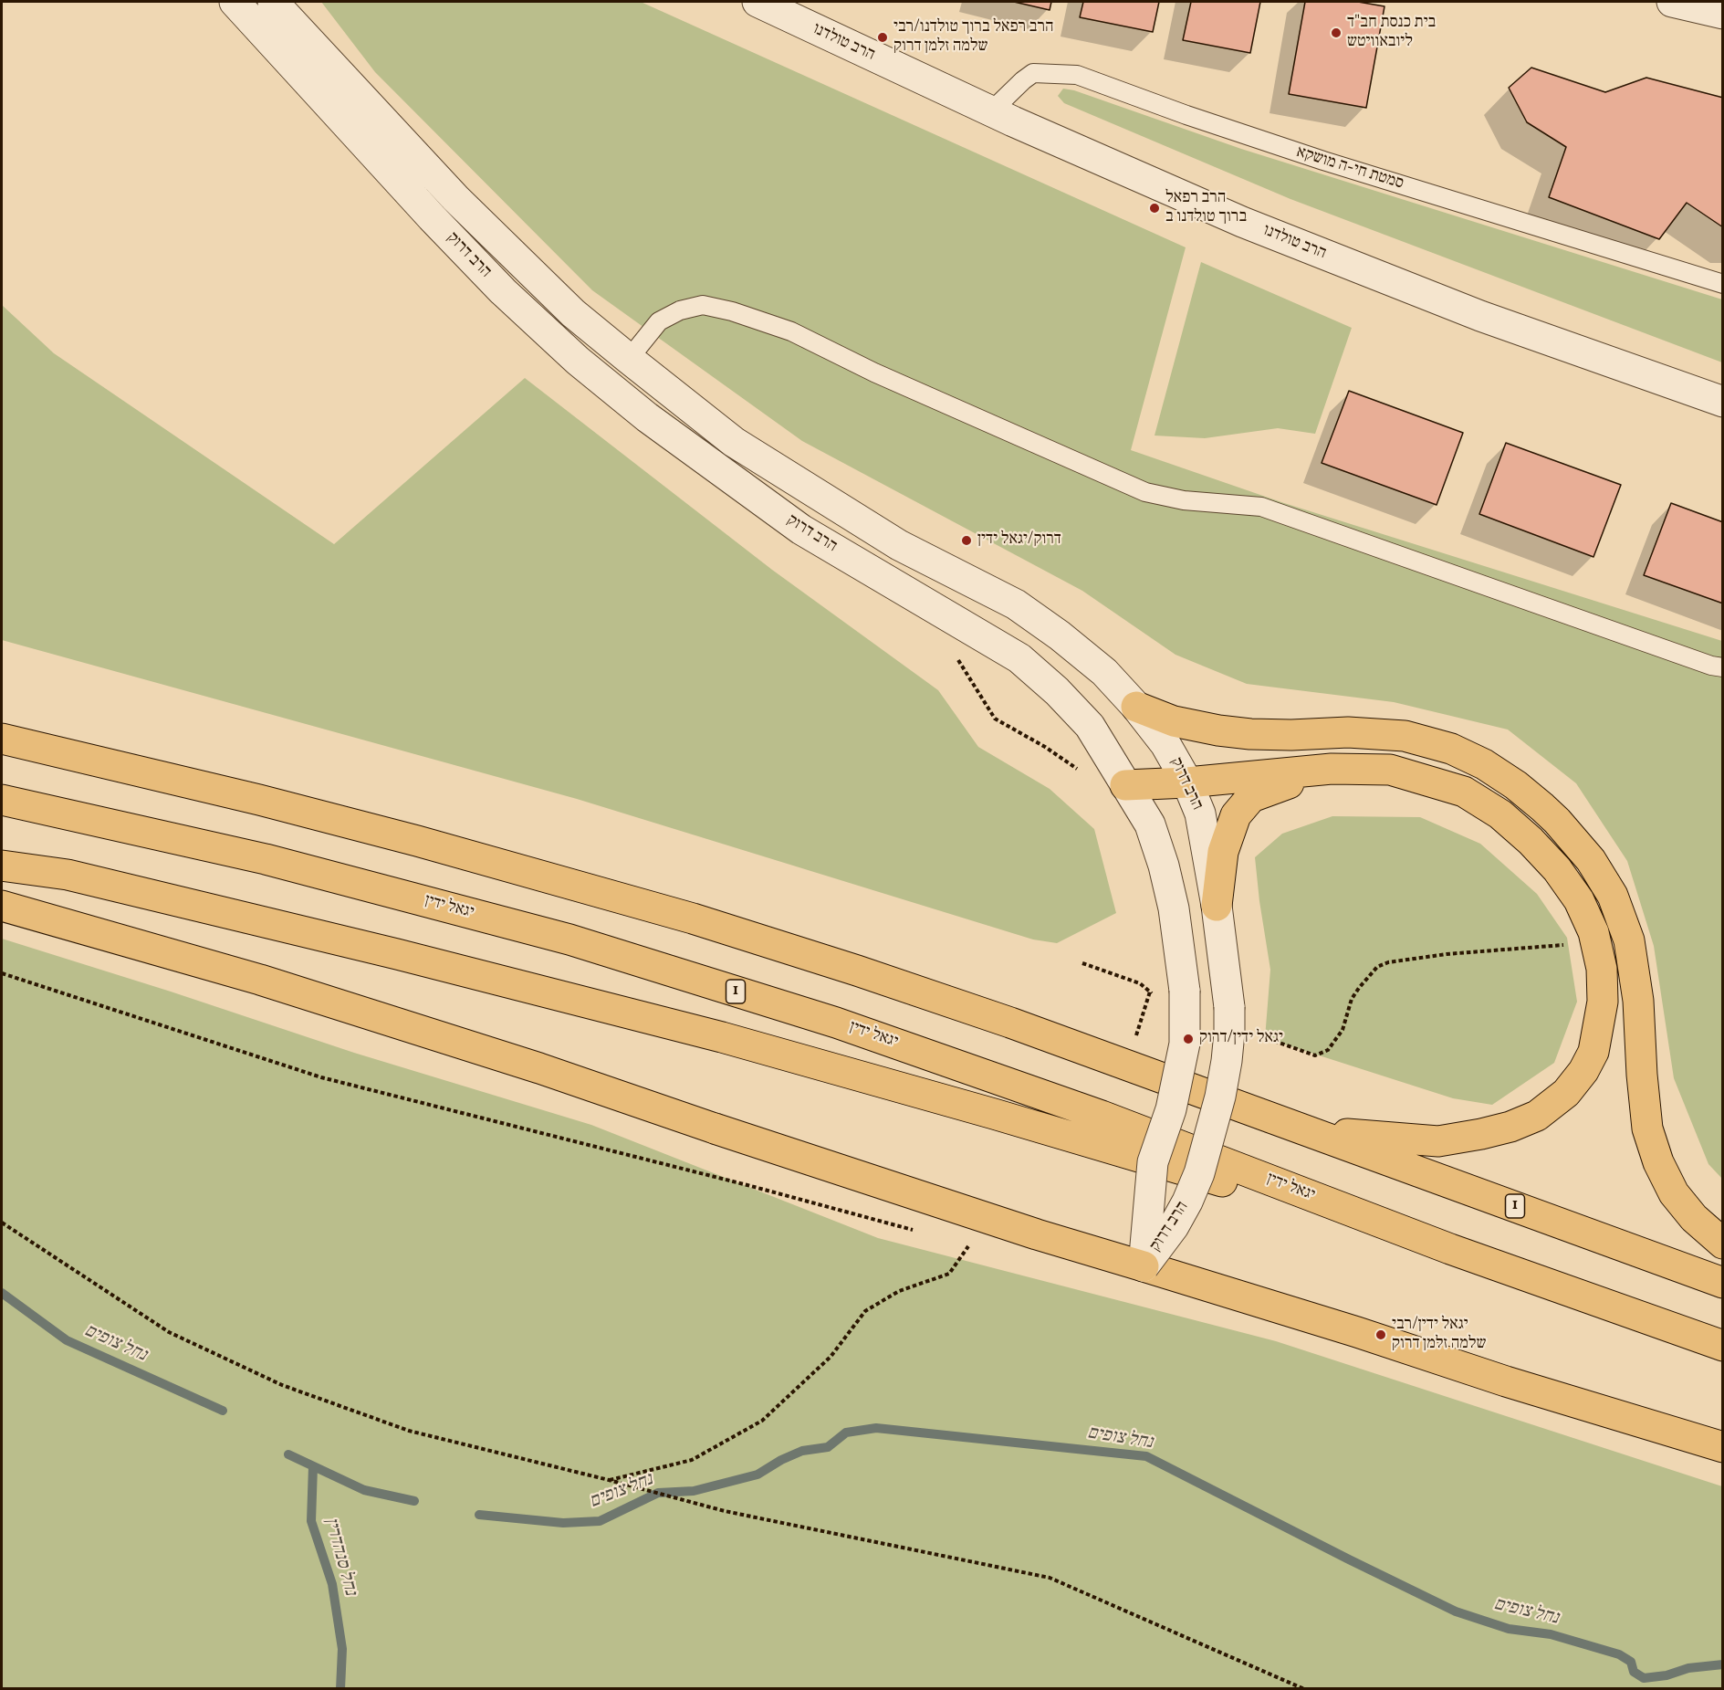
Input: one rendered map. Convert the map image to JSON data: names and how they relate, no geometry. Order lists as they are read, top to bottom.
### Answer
{
  "streets": {
    "highway": ["יגאל ידין", "1"],
    "street": ["הרב טולדנו", "הרב דרוק"],
    "lane": ["סמטת חי-ה מושקא"]
  },
  "crossings": [
    ["הרב טולדנו", "סמטת חי-ה מושקא"]
  ],
  "water": ["נחל צופים", "נחל סנהדרין"],
  "places": [
    "בית כנסת חב\"ד ליובאוויטש",
    "הרב רפאל ברוך טולדנו/רבי שלמה זלמן דרוק",
    "הרב רפאל ברוך טולדנו ב",
    "דרוק/יגאל ידין",
    "יגאל ידין/דרוק",
    "יגאל ידין/רבי שלמה זלמן דרוק"
  ]
}
